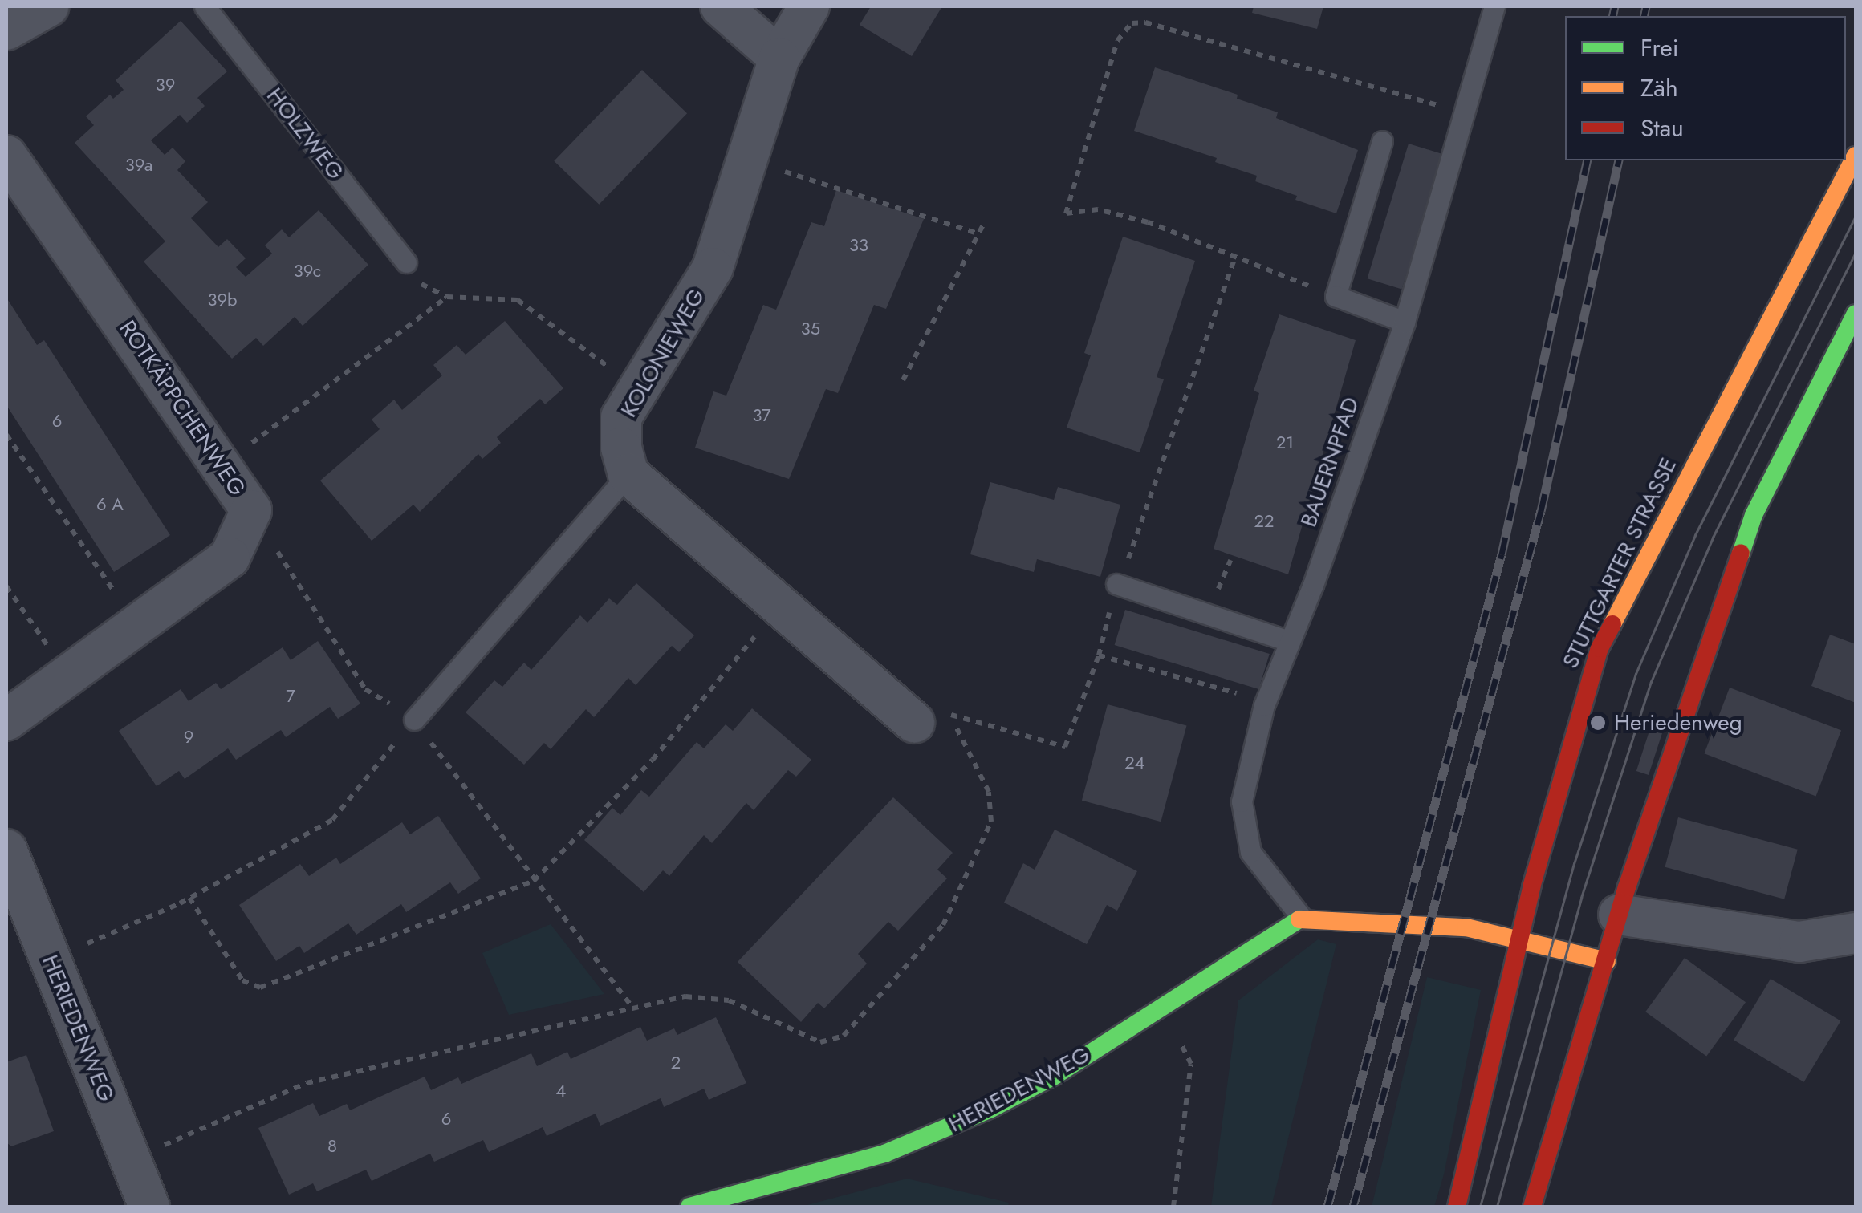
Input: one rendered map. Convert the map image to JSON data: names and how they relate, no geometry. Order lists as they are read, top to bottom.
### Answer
{
  "streets": {
    "main road": ["STUTTGARTER STRASSE", "HERIEDENWEG"],
    "street": ["KOLONIEWEG", "ROTKÄPPCHENWEG"],
    "lane": ["HOLZWEG", "BAUERNPFAD"]
  },
  "crossings": [
    ["BAUERNPFAD", "HERIEDENWEG"]
  ],
  "places": ["Heriedenweg"],
  "house_numbers": [
    "39",
    "39a",
    "33",
    "39c",
    "39b",
    "35",
    "37",
    "6",
    "21",
    "6 A",
    "22",
    "7",
    "9",
    "24",
    "2",
    "4",
    "6",
    "8"
  ],
  "legend": ["Frei", "Zäh", "Stau"]
}
